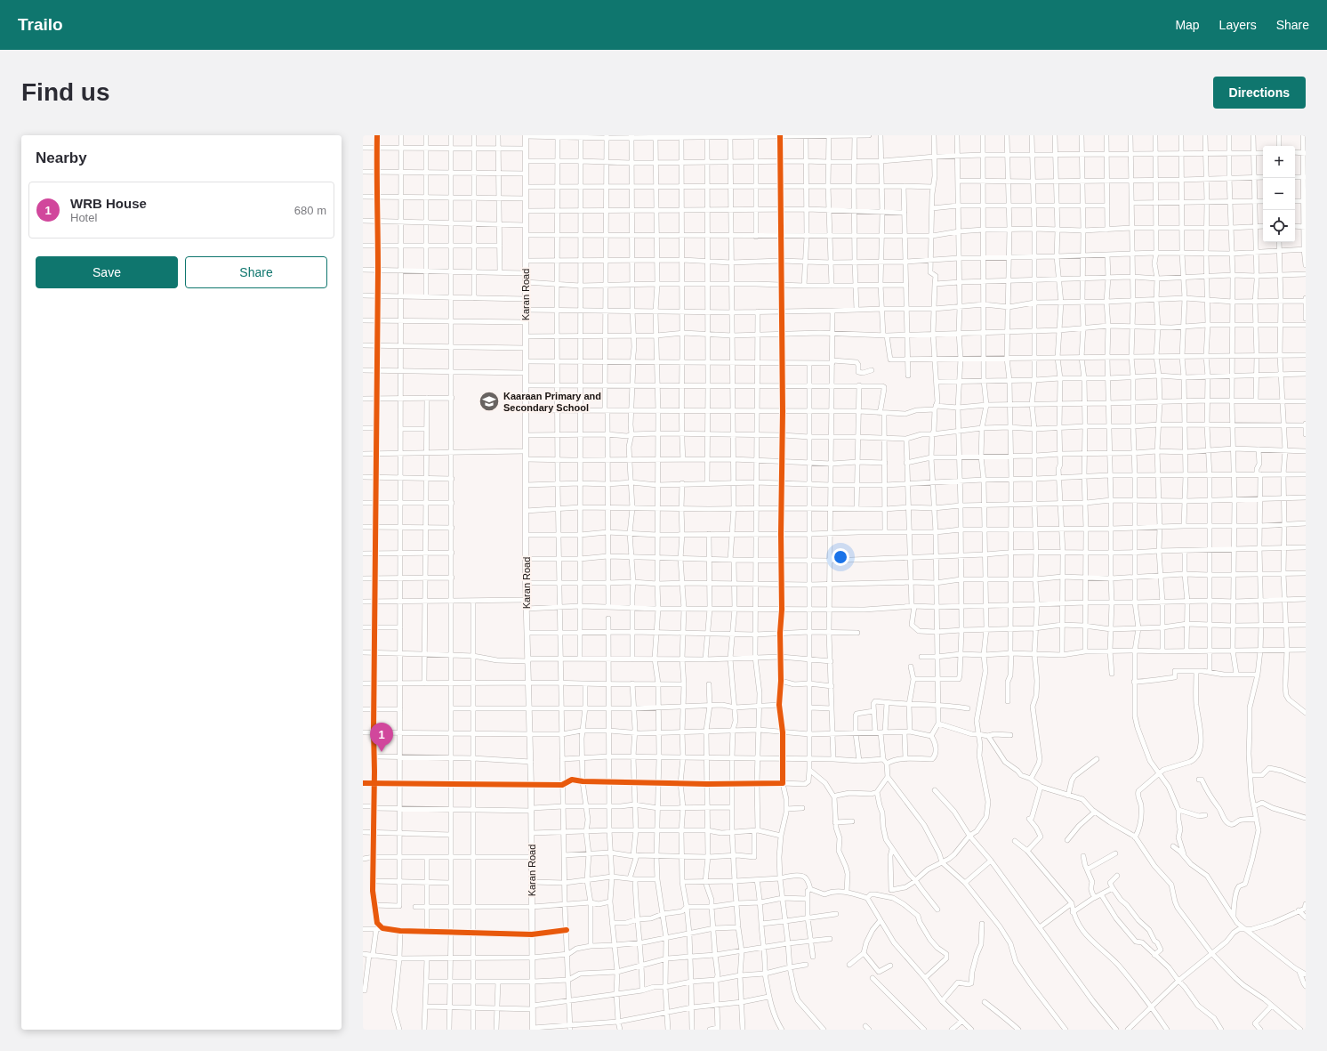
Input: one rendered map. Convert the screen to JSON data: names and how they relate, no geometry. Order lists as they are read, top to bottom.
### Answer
{
  "streets": {
    "street": ["Karan Road"]
  },
  "places": {
    "school or university": ["Kaaraan Primary and Secondary School"]
  },
  "page": {
    "header": "Trailo",
    "nav": ["Map", "Layers", "Share"],
    "buttons": [
      "Directions",
      ["Save", "Share"]
    ],
    "title": "Find us",
    "heading": "Nearby",
    "map_buttons": ["+", "−"],
    "list": [
      {
        "mark": "1",
        "name": "WRB House",
        "note": "Hotel",
        "value": "680 m"
      }
    ],
    "pins": "1"
  }
}
